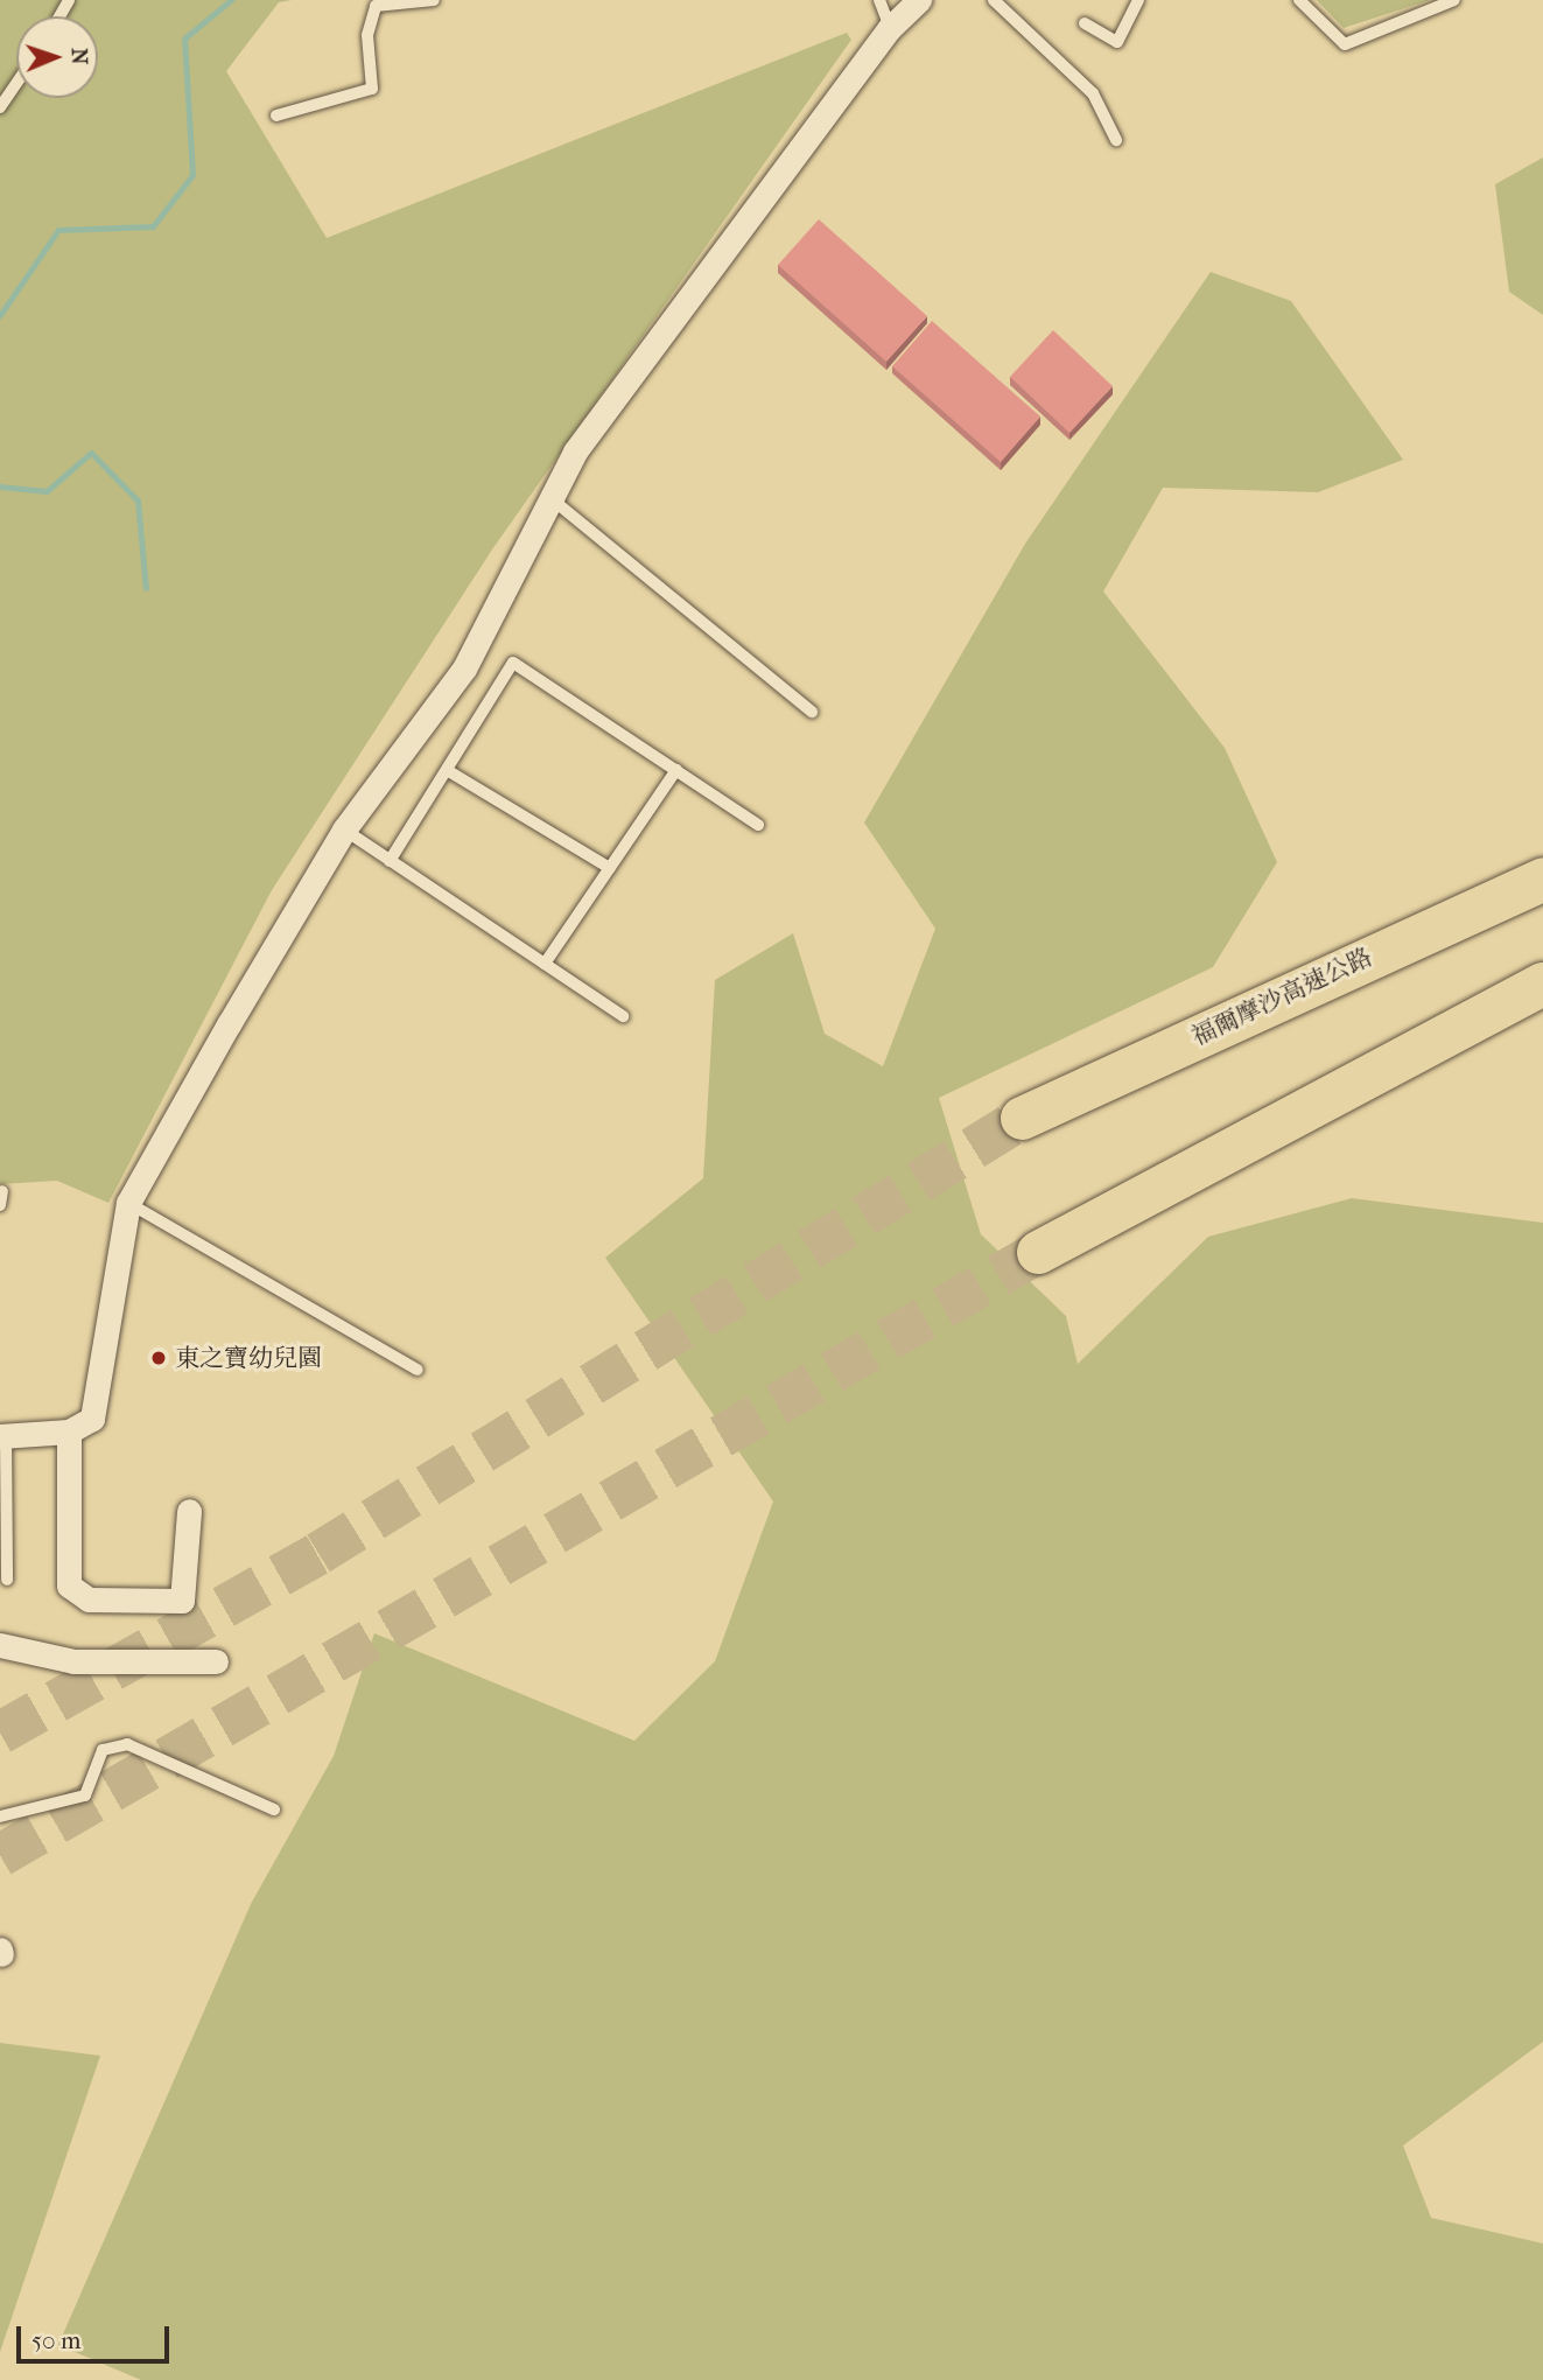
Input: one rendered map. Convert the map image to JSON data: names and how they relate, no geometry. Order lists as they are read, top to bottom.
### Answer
{
  "streets": {
    "highway": ["福爾摩沙高速公路"]
  },
  "places": ["東之寶幼兒園"],
  "scale_bar": "50 m",
  "north": "right"
}
